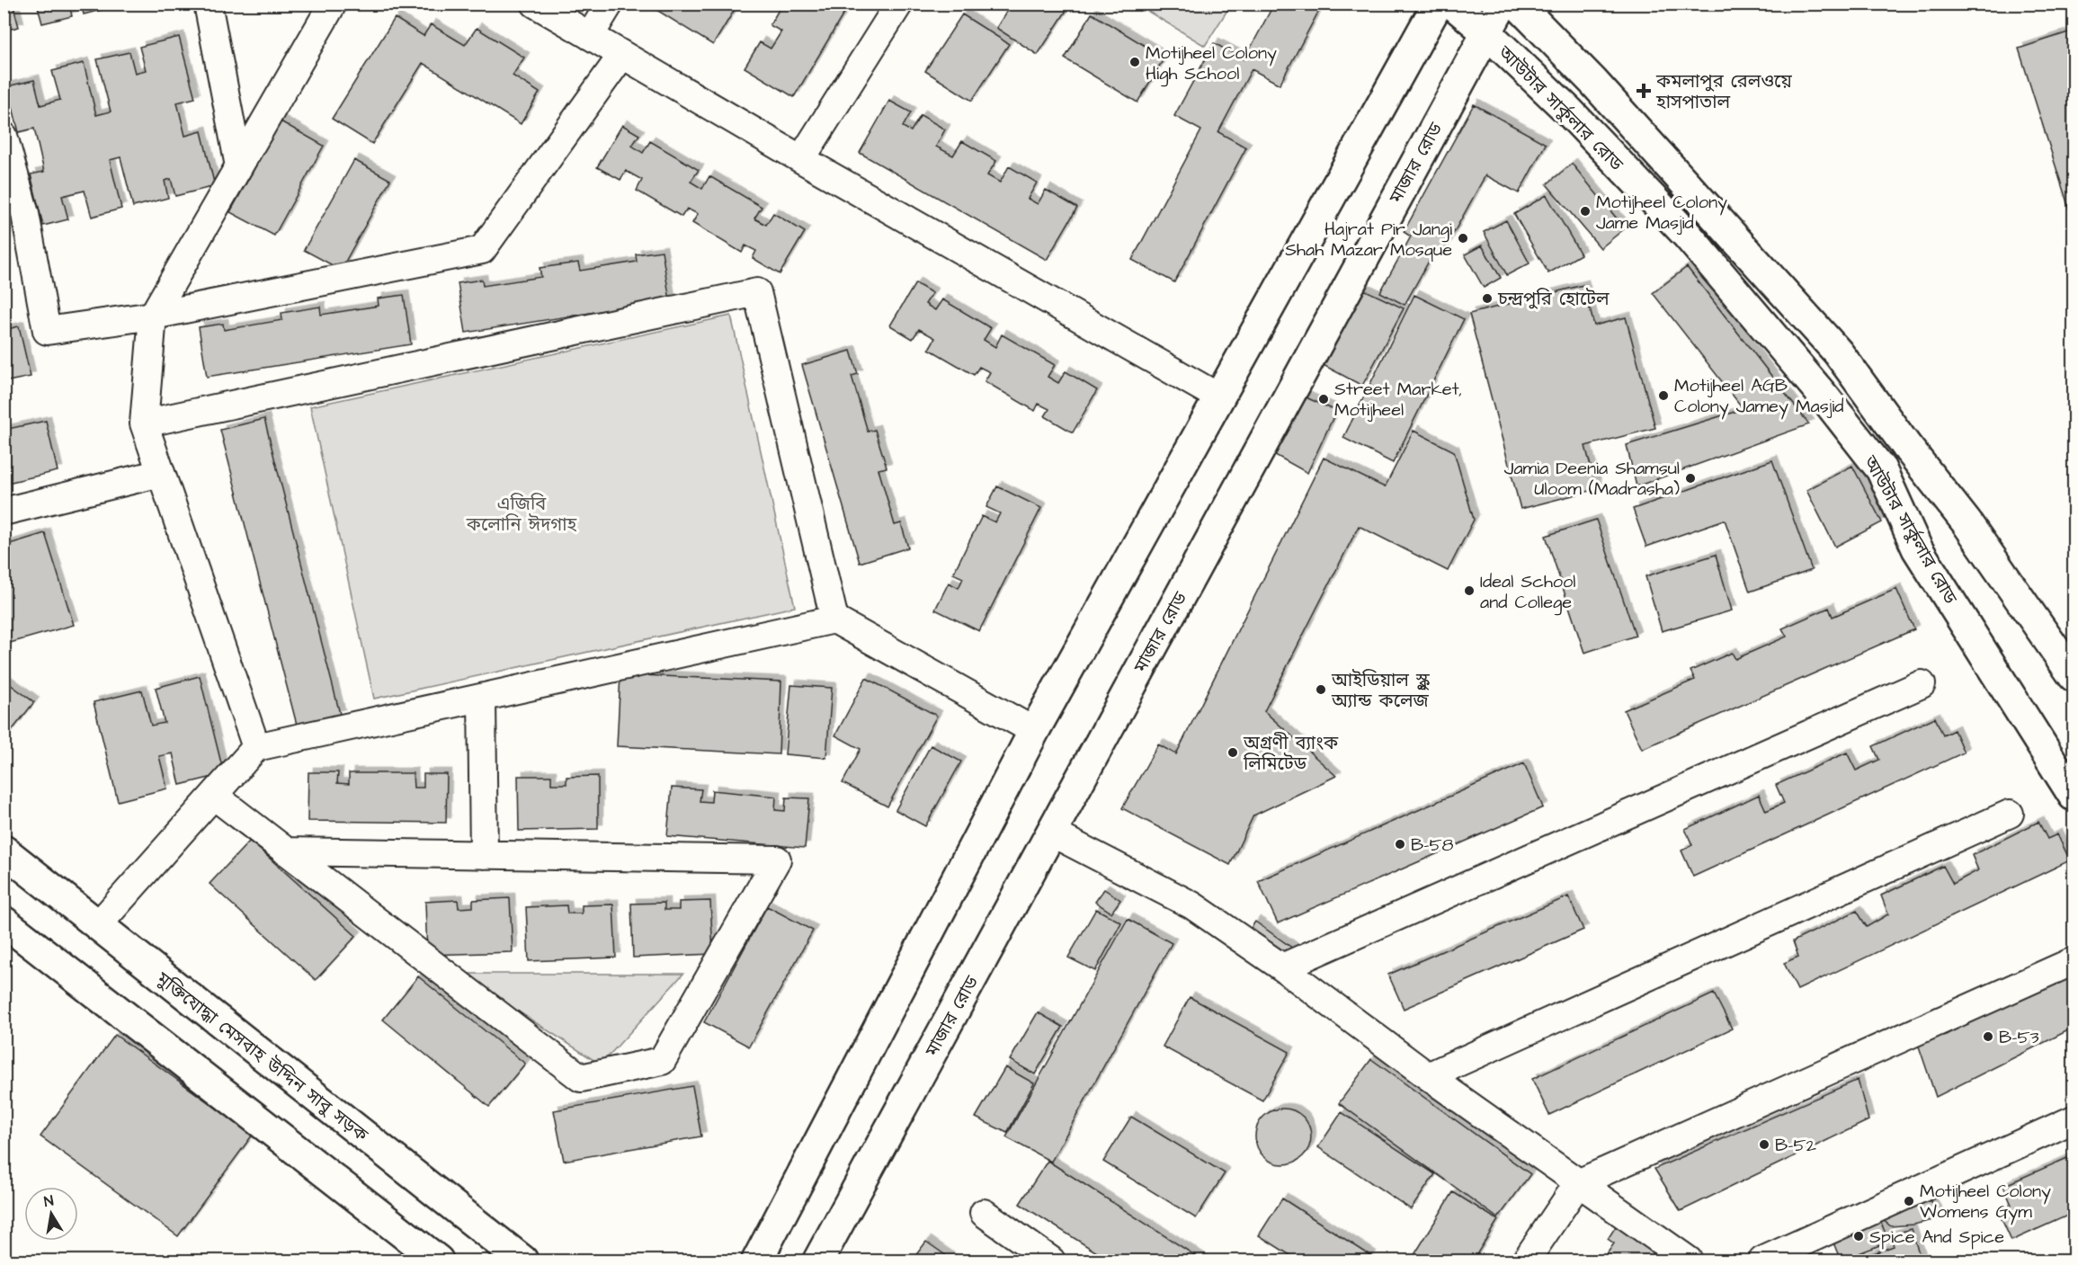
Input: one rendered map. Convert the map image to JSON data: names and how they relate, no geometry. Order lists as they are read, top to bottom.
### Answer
{
  "streets": {
    "main road": ["আউটার সার্কুলার রোড", "মাজার রোড", "মুক্তিযোদ্ধা মেসবাহ উদ্দিন সাবু সড়ক"]
  },
  "crossings": [
    ["আউটার সার্কুলার রোড", "মাজার রোড"]
  ],
  "parks": ["এজিবি কলোনি ঈদগাহ"],
  "places": {
    "other": [
      "Motijheel Colony High School",
      "Motijheel Colony Jame Masjid",
      "Hajrat Pir Jangi Shah Mazar Mosque",
      "চন্দ্রপুরি হোটেল",
      "Motijheel AGB Colony Jamey Masjid",
      "Street Market, Motijheel",
      "Jamia Deenia Shamsul Uloom (Madrasha)",
      "Ideal School and College",
      "আইডিয়াল স্কুল অ্যান্ড কলেজ",
      "অগ্রণী ব্যাংক লিমিটেড",
      "B-58",
      "B-53",
      "B-52",
      "Motijheel Colony Womens Gym",
      "Spice And Spice"
    ],
    "health": ["কমলাপুর রেলওয়ে হাসপাতাল"]
  },
  "north": "top"
}
